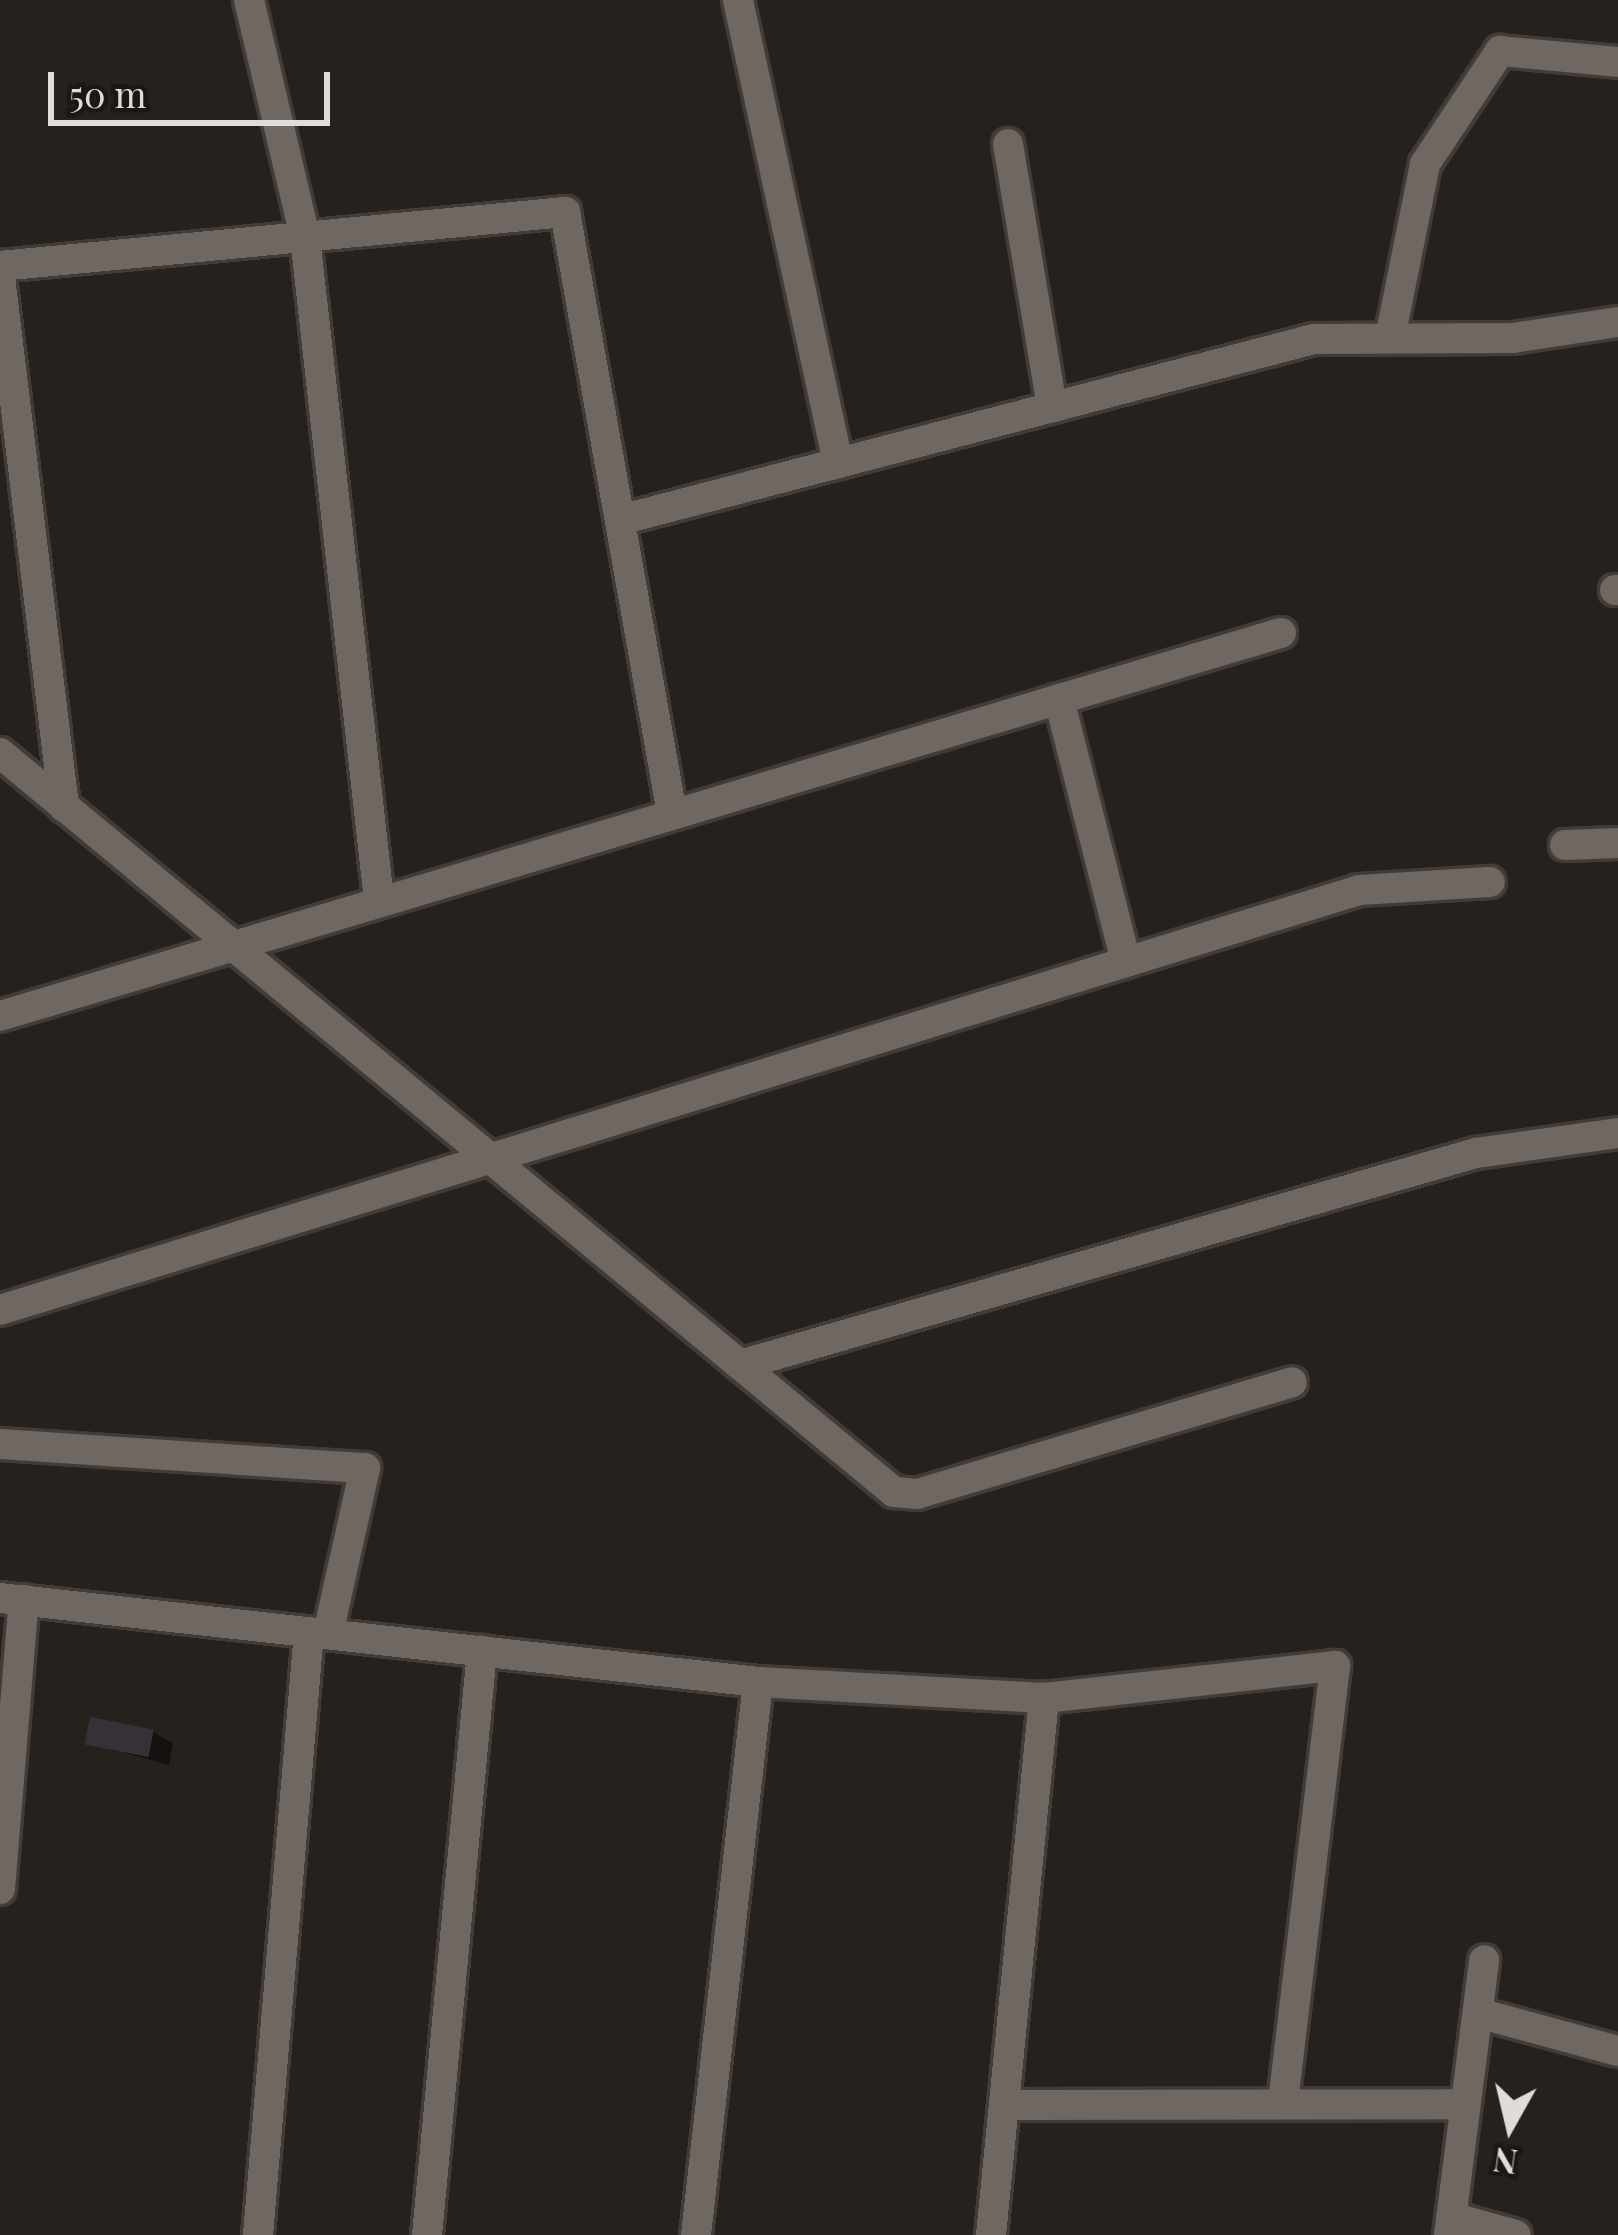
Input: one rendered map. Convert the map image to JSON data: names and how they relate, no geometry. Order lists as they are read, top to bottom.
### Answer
{
  "scale_bar": "50 m",
  "north": "bottom"
}
